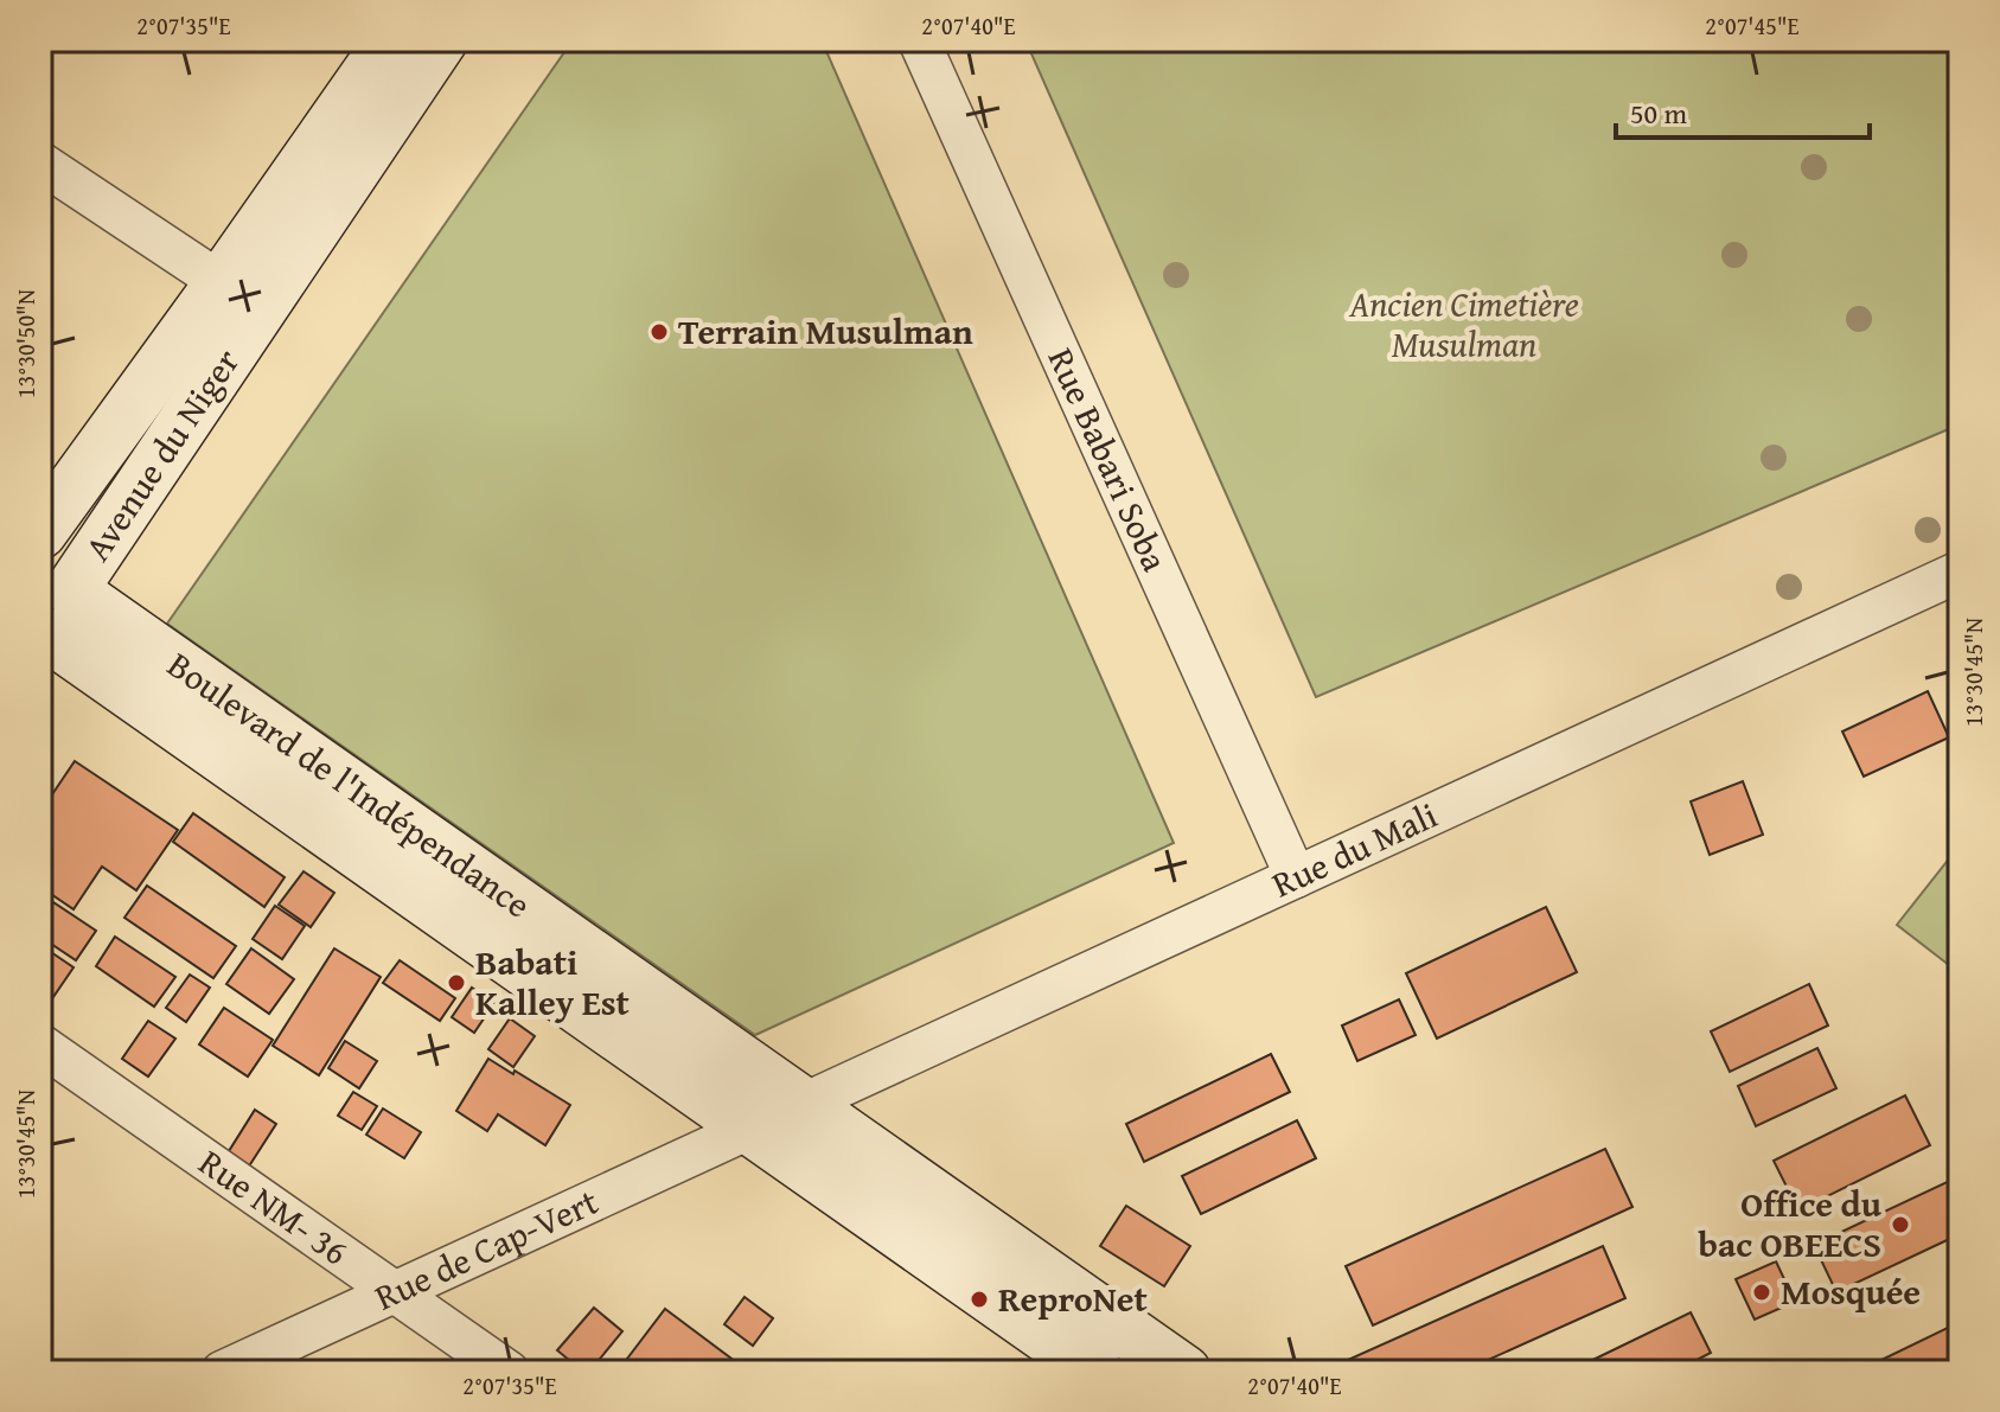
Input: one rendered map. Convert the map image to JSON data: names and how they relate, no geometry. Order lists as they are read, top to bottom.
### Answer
{
  "streets": {
    "main road": ["Avenue du Niger", "Boulevard de l'Indépendance"],
    "street": [
      "Rue Babari Soba",
      "Rue du Mali",
      "Rue NM- 36",
      "Rue de Cap-Vert"
    ]
  },
  "crossings": [
    ["Avenue du Niger", "Boulevard de l'Indépendance"],
    ["Rue Babari Soba", "Rue du Mali"],
    ["Boulevard de l'Indépendance", "Rue du Mali"],
    ["Boulevard de l'Indépendance", "Rue de Cap-Vert"],
    ["Rue du Mali", "Rue de Cap-Vert"],
    ["Rue NM- 36", "Rue de Cap-Vert"]
  ],
  "parks": ["Ancien Cimetière Musulman"],
  "places": [
    "Terrain Musulman",
    "Babati Kalley Est",
    "Office du bac OBEECS",
    "Mosquée",
    "ReproNet"
  ],
  "scale_bar": "50 m",
  "coordinates": [
    "2°07'35\"E",
    "2°07'40\"E",
    "2°07'45\"E",
    "13°30'50\"N",
    "13°30'45\"N"
  ]
}
